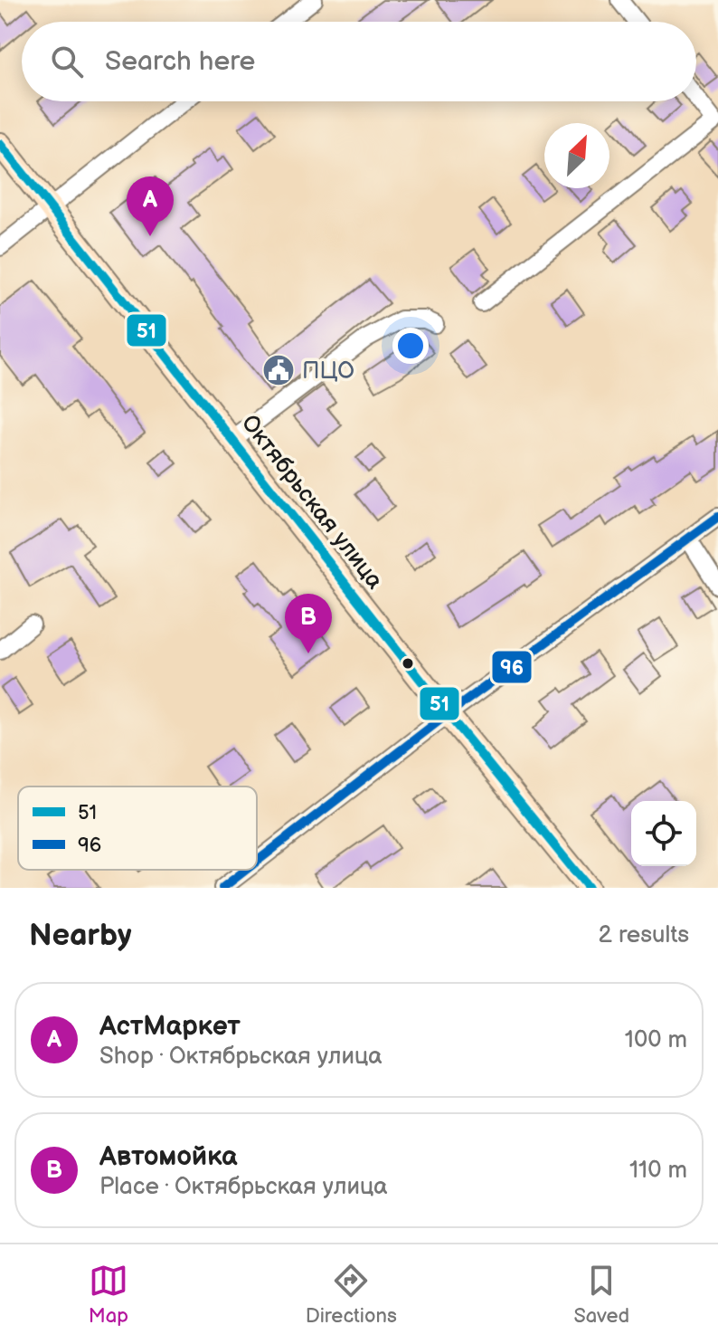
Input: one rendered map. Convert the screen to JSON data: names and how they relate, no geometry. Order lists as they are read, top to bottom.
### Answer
{
  "streets": {
    "main road": ["Октябрьская улица"]
  },
  "places": {
    "public building": ["ПЦО"]
  },
  "lines": ["transit line 51", "transit line 96"],
  "legend": ["51", "96"],
  "north": "top right",
  "page": {
    "search": "Search here",
    "pins": ["A", "B"],
    "heading": ["Nearby", "2 results"],
    "list": [
      {
        "mark": "A",
        "name": "АстМаркет",
        "note": "Shop · Октябрьская улица",
        "value": "100 m"
      },
      {
        "mark": "B",
        "name": "Автомойка",
        "note": "Place · Октябрьская улица",
        "value": "110 m"
      }
    ],
    "nav": ["Map", "Directions", "Saved"]
  }
}
